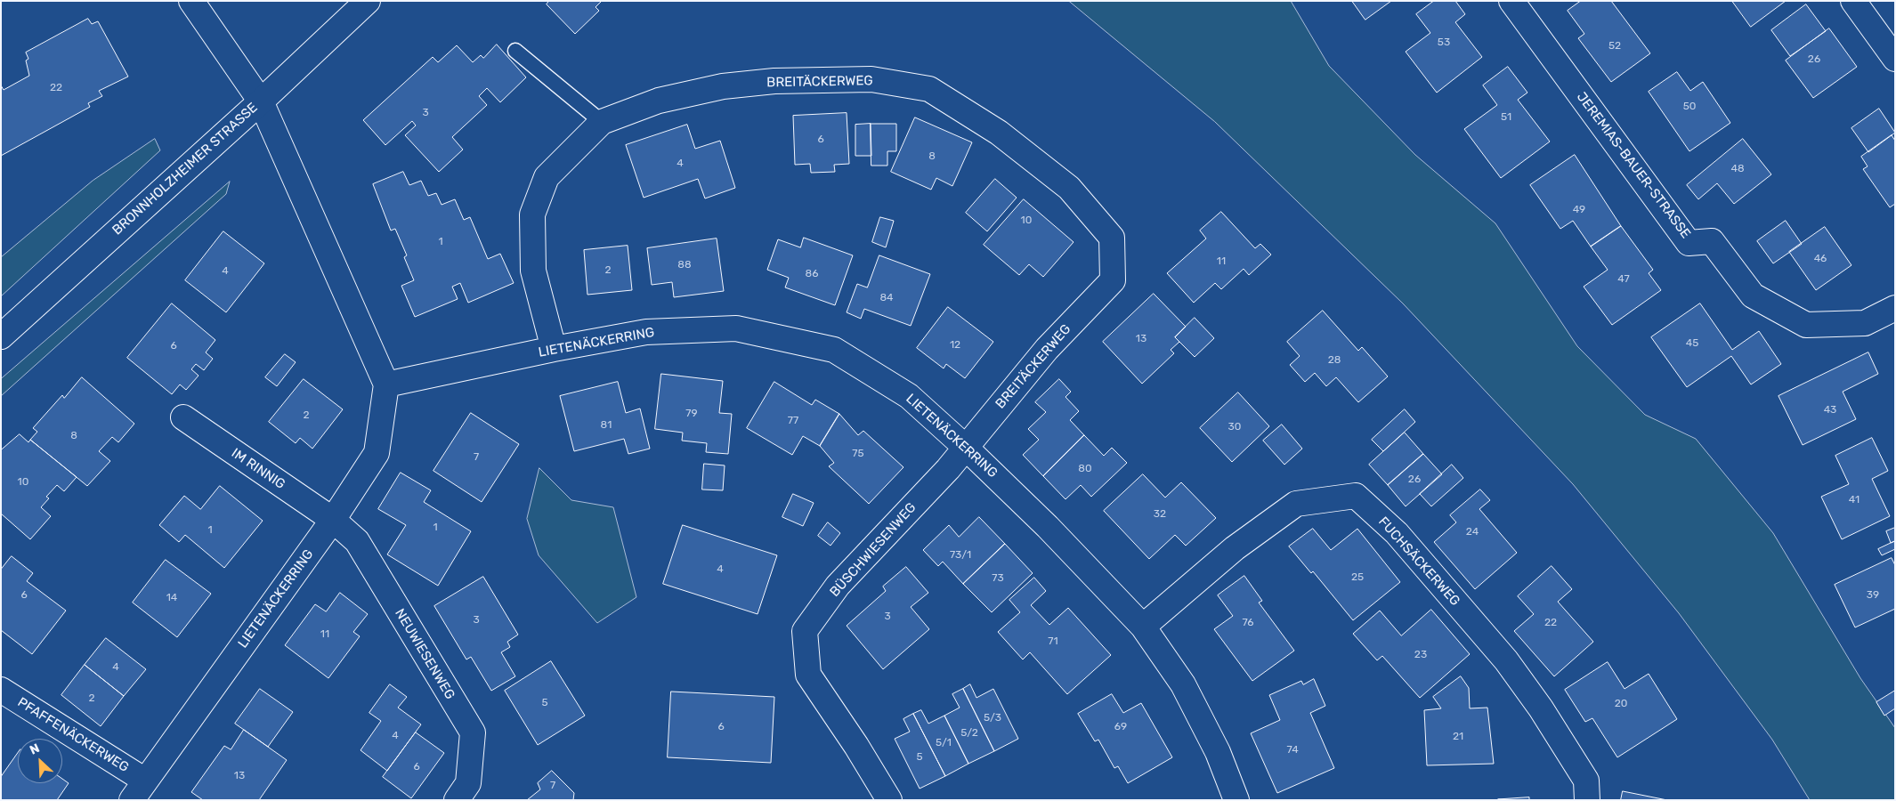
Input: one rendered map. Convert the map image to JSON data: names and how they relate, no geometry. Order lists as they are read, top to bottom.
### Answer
{
  "streets": {
    "street": [
      "BREITÄCKERWEG",
      "JEREMIAS-BAUER-STRASSE",
      "BRONNHOLZHEIMER STRASSE",
      "LIETENÄCKERRING",
      "IM RINNIG",
      "BÜSCHWIESENWEG",
      "FUCHSÄCKERWEG",
      "NEUWIESENWEG",
      "PFAFFENÄCKERWEG"
    ]
  },
  "crossings": [
    ["BREITÄCKERWEG", "LIETENÄCKERRING"],
    ["BREITÄCKERWEG", "BÜSCHWIESENWEG"],
    ["LIETENÄCKERRING", "IM RINNIG"],
    ["LIETENÄCKERRING", "BÜSCHWIESENWEG"],
    ["LIETENÄCKERRING", "FUCHSÄCKERWEG"],
    ["LIETENÄCKERRING", "NEUWIESENWEG"],
    ["LIETENÄCKERRING", "PFAFFENÄCKERWEG"],
    ["IM RINNIG", "NEUWIESENWEG"]
  ],
  "house_numbers": [
    "53",
    "52",
    "26",
    "22",
    "50",
    "3",
    "51",
    "6",
    "8",
    "4",
    "48",
    "49",
    "10",
    "1",
    "46",
    "11",
    "88",
    "2",
    "4",
    "86",
    "47",
    "84",
    "13",
    "45",
    "12",
    "6",
    "28",
    "43",
    "79",
    "2",
    "77",
    "81",
    "30",
    "8",
    "75",
    "7",
    "80",
    "26",
    "10",
    "41",
    "32",
    "1",
    "1",
    "24",
    "73/1",
    "4",
    "25",
    "73",
    "6",
    "39",
    "14",
    "3",
    "3",
    "76",
    "22",
    "11",
    "71",
    "23",
    "4",
    "2",
    "5",
    "20",
    "5/3",
    "6",
    "69",
    "5/2",
    "4",
    "21",
    "5/1",
    "74",
    "5",
    "6",
    "13",
    "7"
  ],
  "north": "top left"
}
